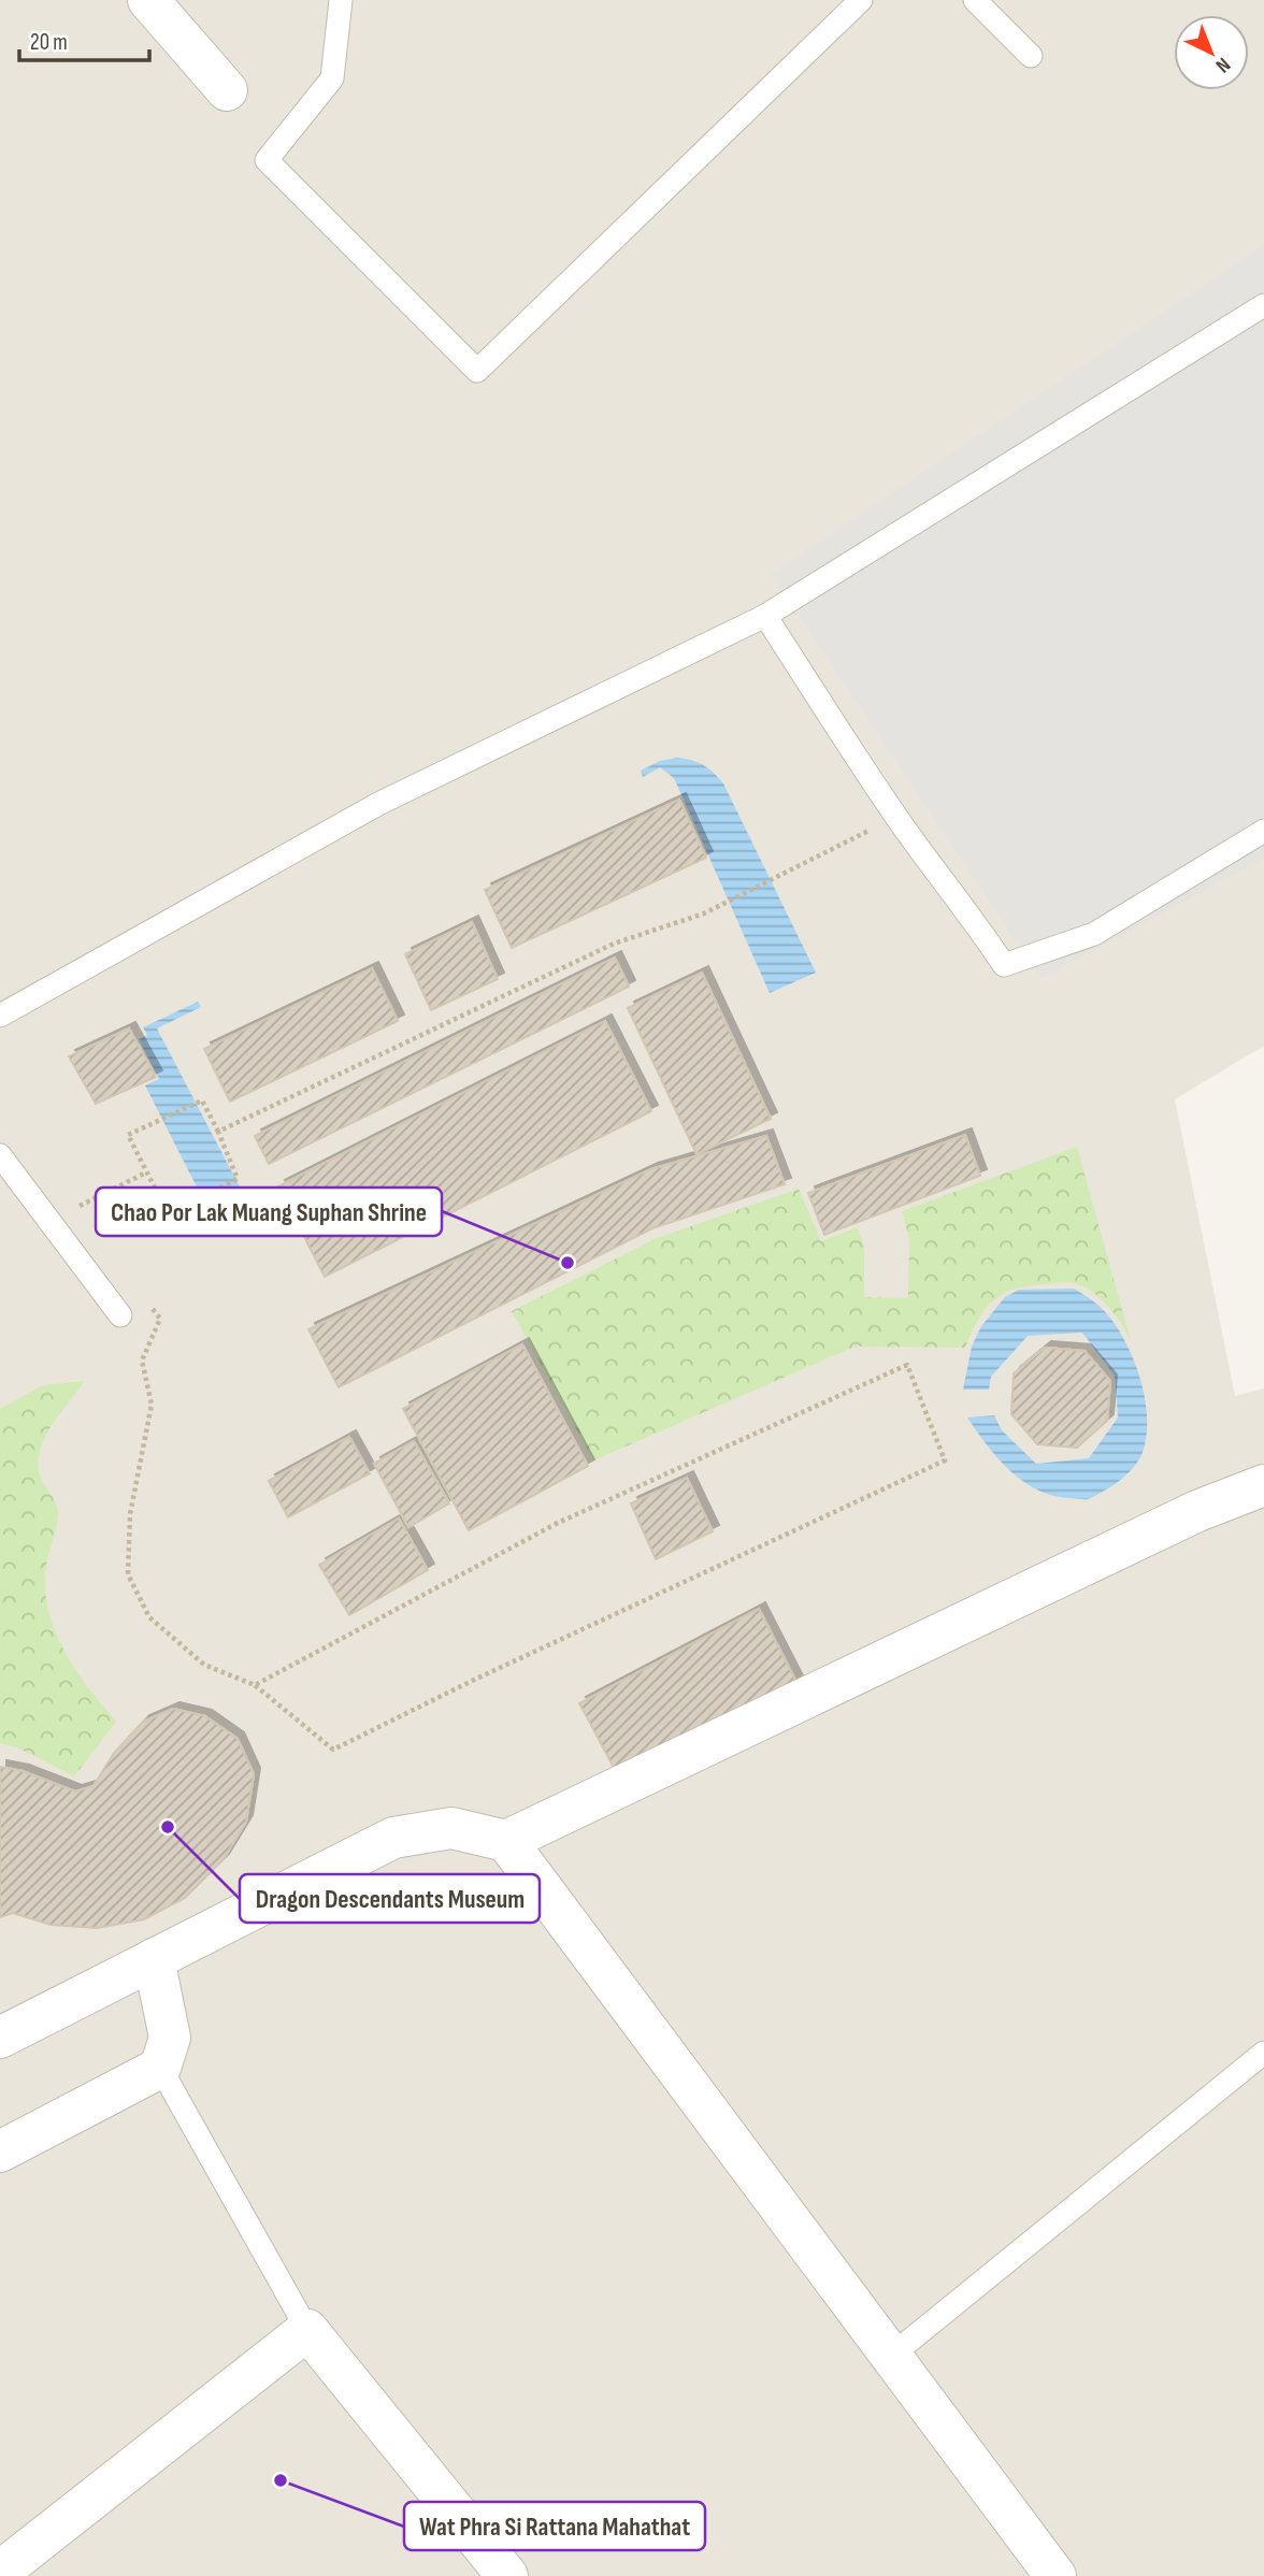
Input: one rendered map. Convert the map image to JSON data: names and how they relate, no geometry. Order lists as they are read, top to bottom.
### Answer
{
  "places": ["Chao Por Lak Muang Suphan Shrine", "Dragon Descendants Museum", "Wat Phra Si Rattana Mahathat"],
  "scale_bar": "20 m",
  "north": "bottom right"
}
